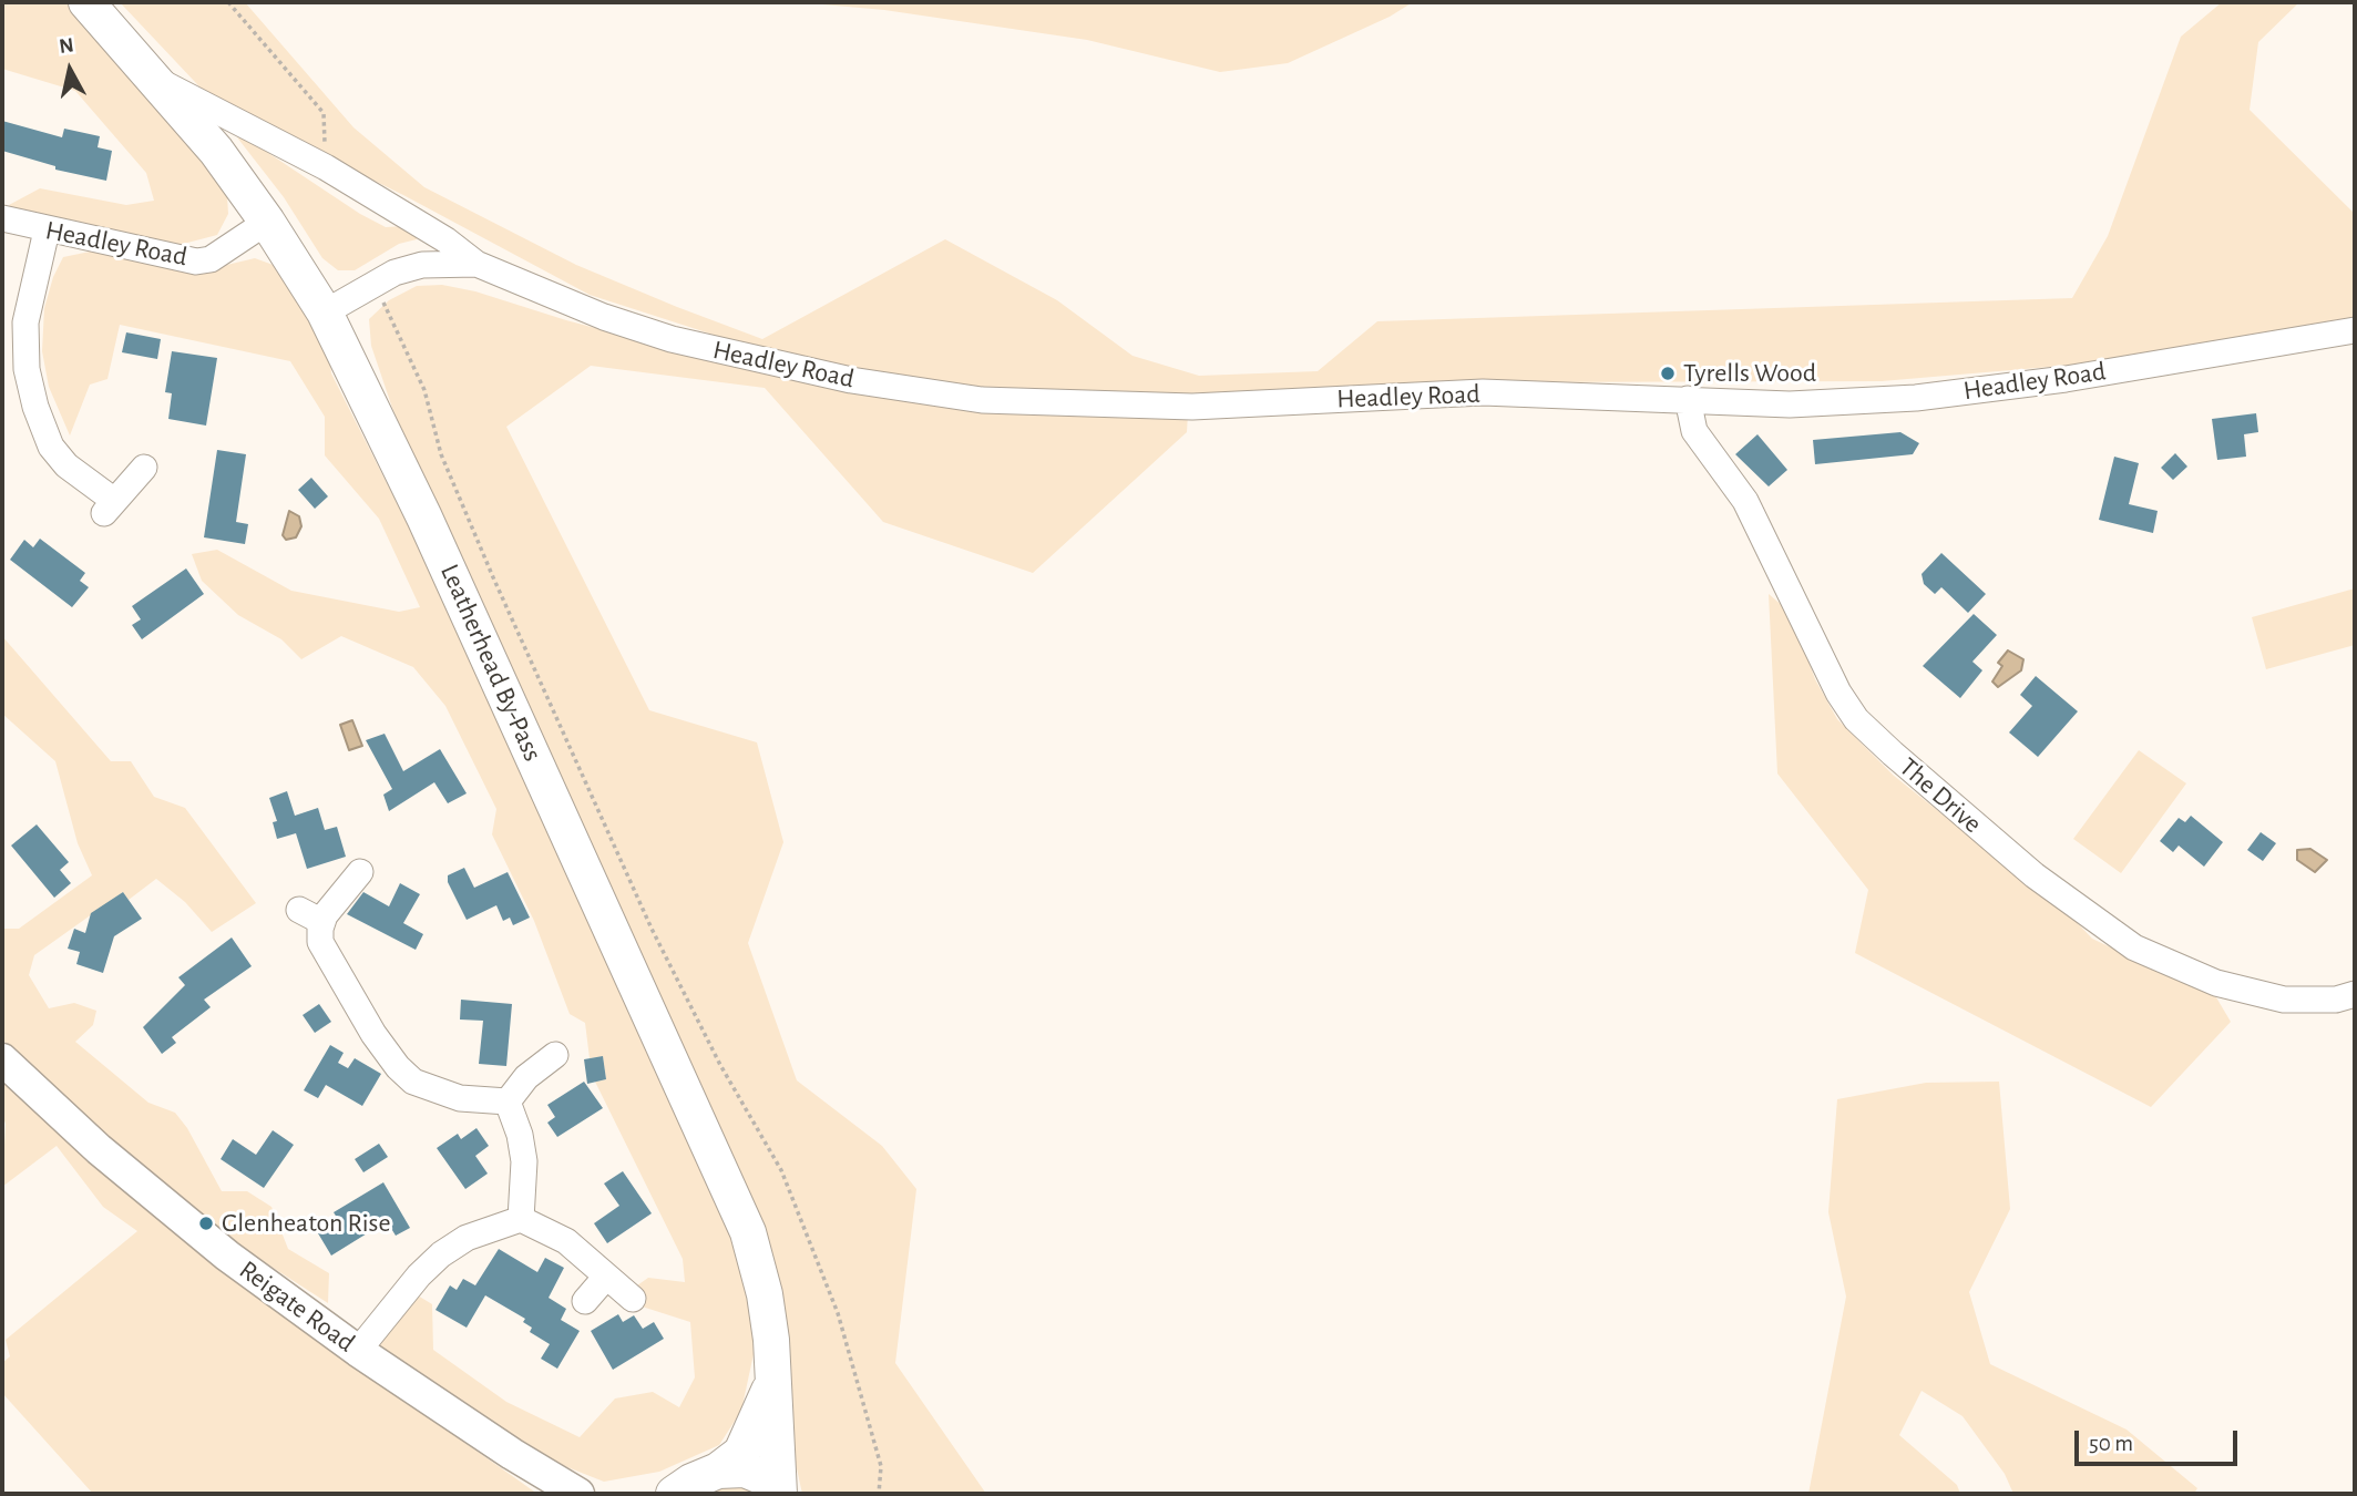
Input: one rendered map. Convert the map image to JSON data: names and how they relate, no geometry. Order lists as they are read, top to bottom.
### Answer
{
  "streets": {
    "highway": ["Leatherhead By-Pass"],
    "main road": ["Reigate Road"],
    "street": ["Headley Road", "The Drive"]
  },
  "crossings": [
    ["Headley Road", "Leatherhead By-Pass"],
    ["Headley Road", "The Drive"]
  ],
  "places": ["Tyrells Wood", "Glenheaton Rise"],
  "scale_bar": "50 m",
  "north": "top"
}
